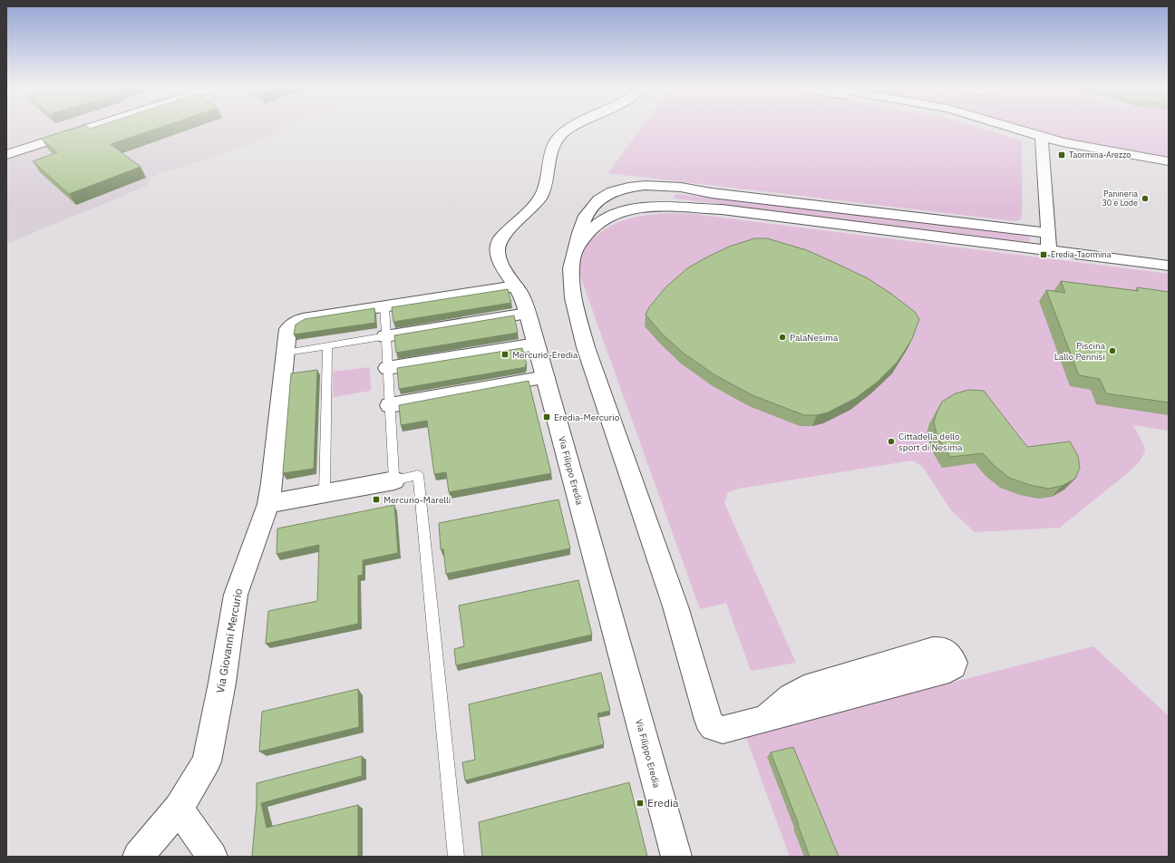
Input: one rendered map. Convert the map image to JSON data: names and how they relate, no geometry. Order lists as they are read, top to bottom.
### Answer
{
  "streets": {
    "street": ["Via Filippo Eredia", "Via Giovanni Mercurio"]
  },
  "places": {
    "transit": [
      "Taormina-Arezzo",
      "Eredia-Taormina",
      "Mercurio-Eredia",
      "Eredia-Mercurio",
      "Mercurio-Marelli",
      "Eredia"
    ],
    "other": [
      "Panineria 30 e Lode",
      "PalaNesima",
      "Piscina Lallo Pennisi",
      "Cittadella dello sport di Nesima"
    ]
  }
}
